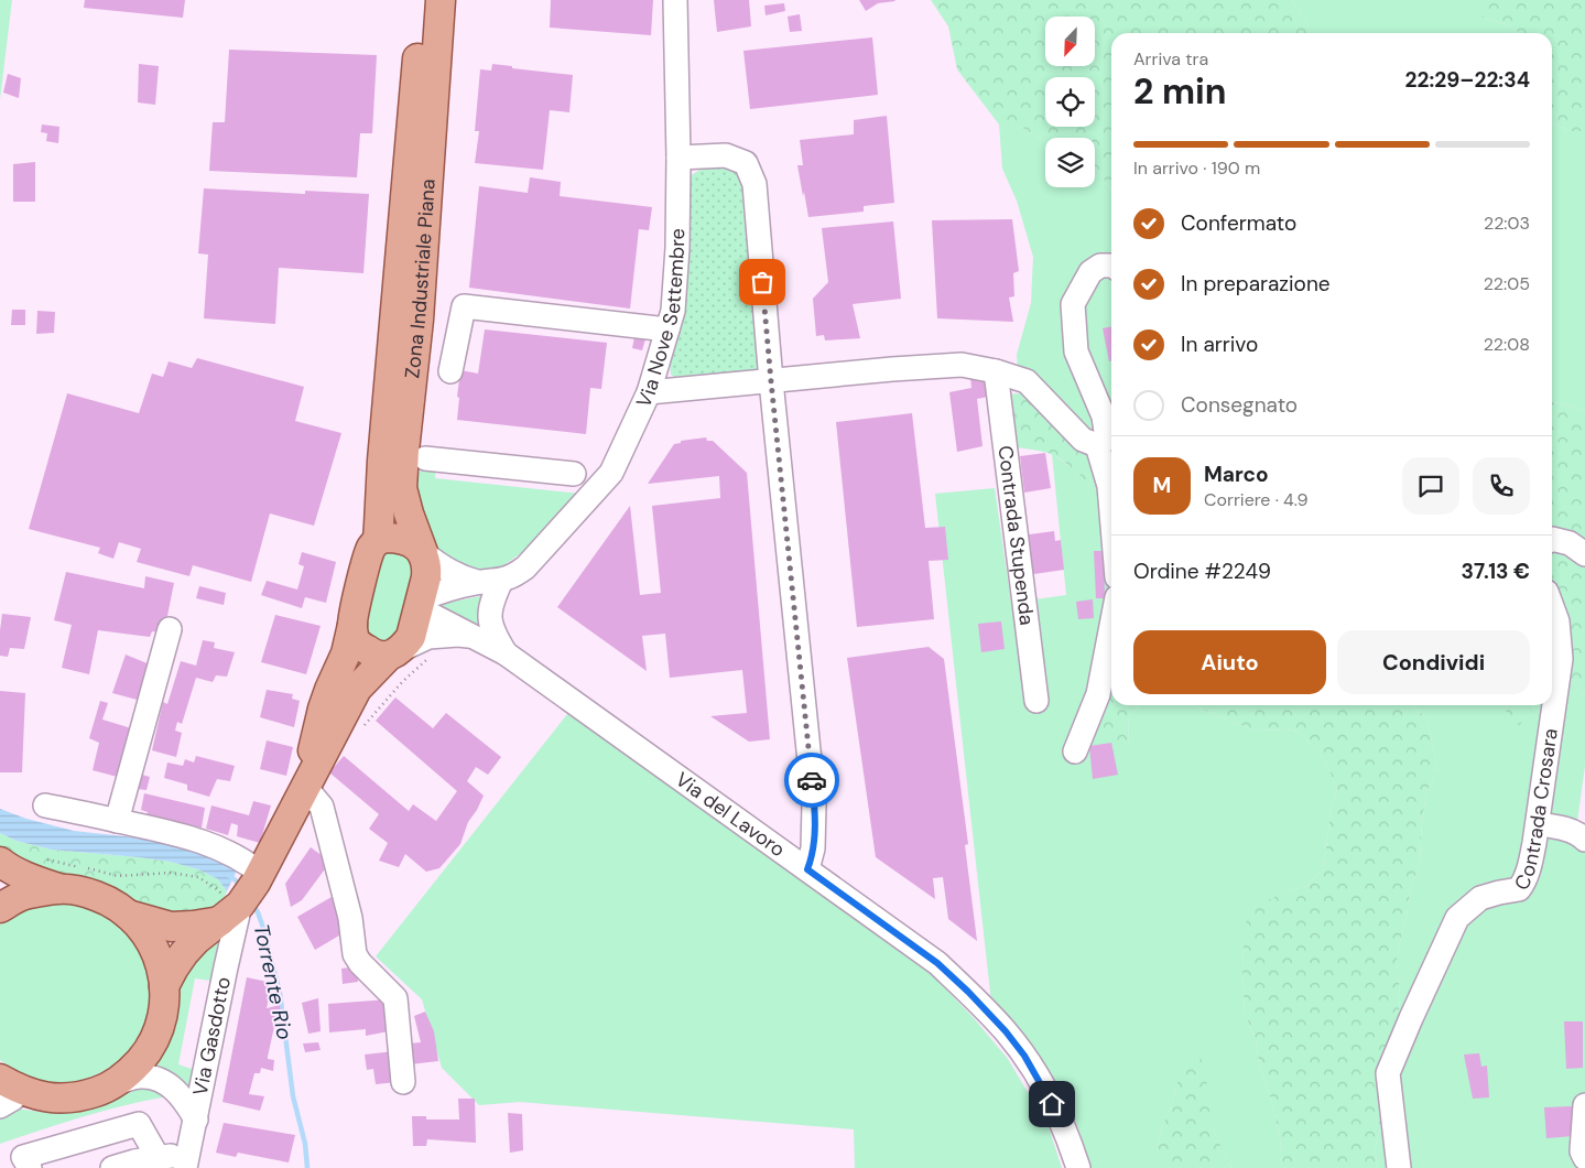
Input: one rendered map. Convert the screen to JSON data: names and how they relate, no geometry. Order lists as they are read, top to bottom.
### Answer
{
  "streets": {
    "main road": ["Zona Industriale Piana"],
    "street": [
      "Via Nove Settembre",
      "Contrada Stupenda",
      "Contrada Crosara",
      "Via del Lavoro",
      "Via Gasdotto"
    ]
  },
  "crossings": [
    ["Zona Industriale Piana", "Via Nove Settembre"],
    ["Zona Industriale Piana", "Via del Lavoro"],
    ["Via Nove Settembre", "Via del Lavoro"]
  ],
  "water": ["Torrente Rio"],
  "north": "bottom left",
  "page": {
    "heading": ["2 min", "Arriva tra", "22:29–22:34"],
    "panel": [
      "Marco",
      "Corriere · 4.9",
      "Ordine #2249",
      "37.13 €"
    ],
    "bar": "In arrivo · 190 m",
    "list": [
      ["Confermato", "22:03"],
      ["In preparazione", "22:05"],
      ["In arrivo", "22:08"],
      "Consegnato"
    ],
    "round": "M",
    "buttons": ["Aiuto", "Condividi"]
  }
}
